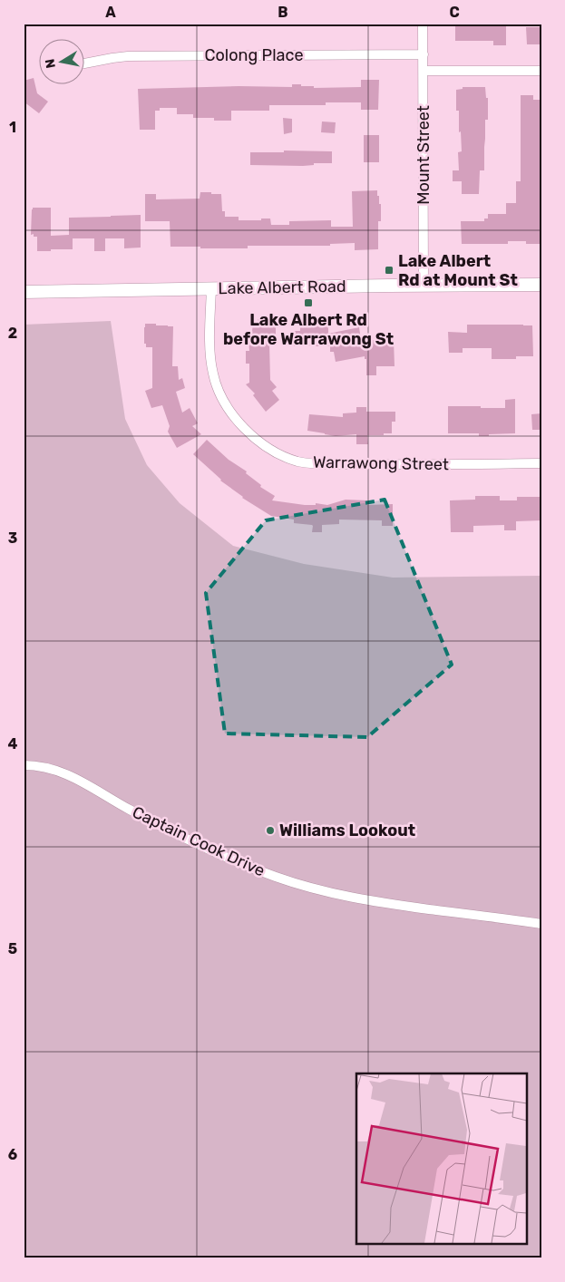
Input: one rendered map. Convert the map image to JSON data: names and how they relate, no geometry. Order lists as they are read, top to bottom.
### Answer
{
  "streets": {
    "main road": ["Lake Albert Road"],
    "street": [
      "Colong Place",
      "Mount Street",
      "Warrawong Street",
      "Captain Cook Drive"
    ]
  },
  "crossings": [
    ["Colong Place", "Mount Street"],
    ["Mount Street", "Lake Albert Road"],
    ["Lake Albert Road", "Warrawong Street"]
  ],
  "places": {
    "transit": ["Lake Albert Rd at Mount St", "Lake Albert Rd before Warrawong St"],
    "other": ["Williams Lookout"]
  },
  "north": "left",
  "grid": {
    "columns": ["A", "B", "C"],
    "rows": [
      "1",
      "2",
      "3",
      "4",
      "5",
      "6"
    ]
  }
}
